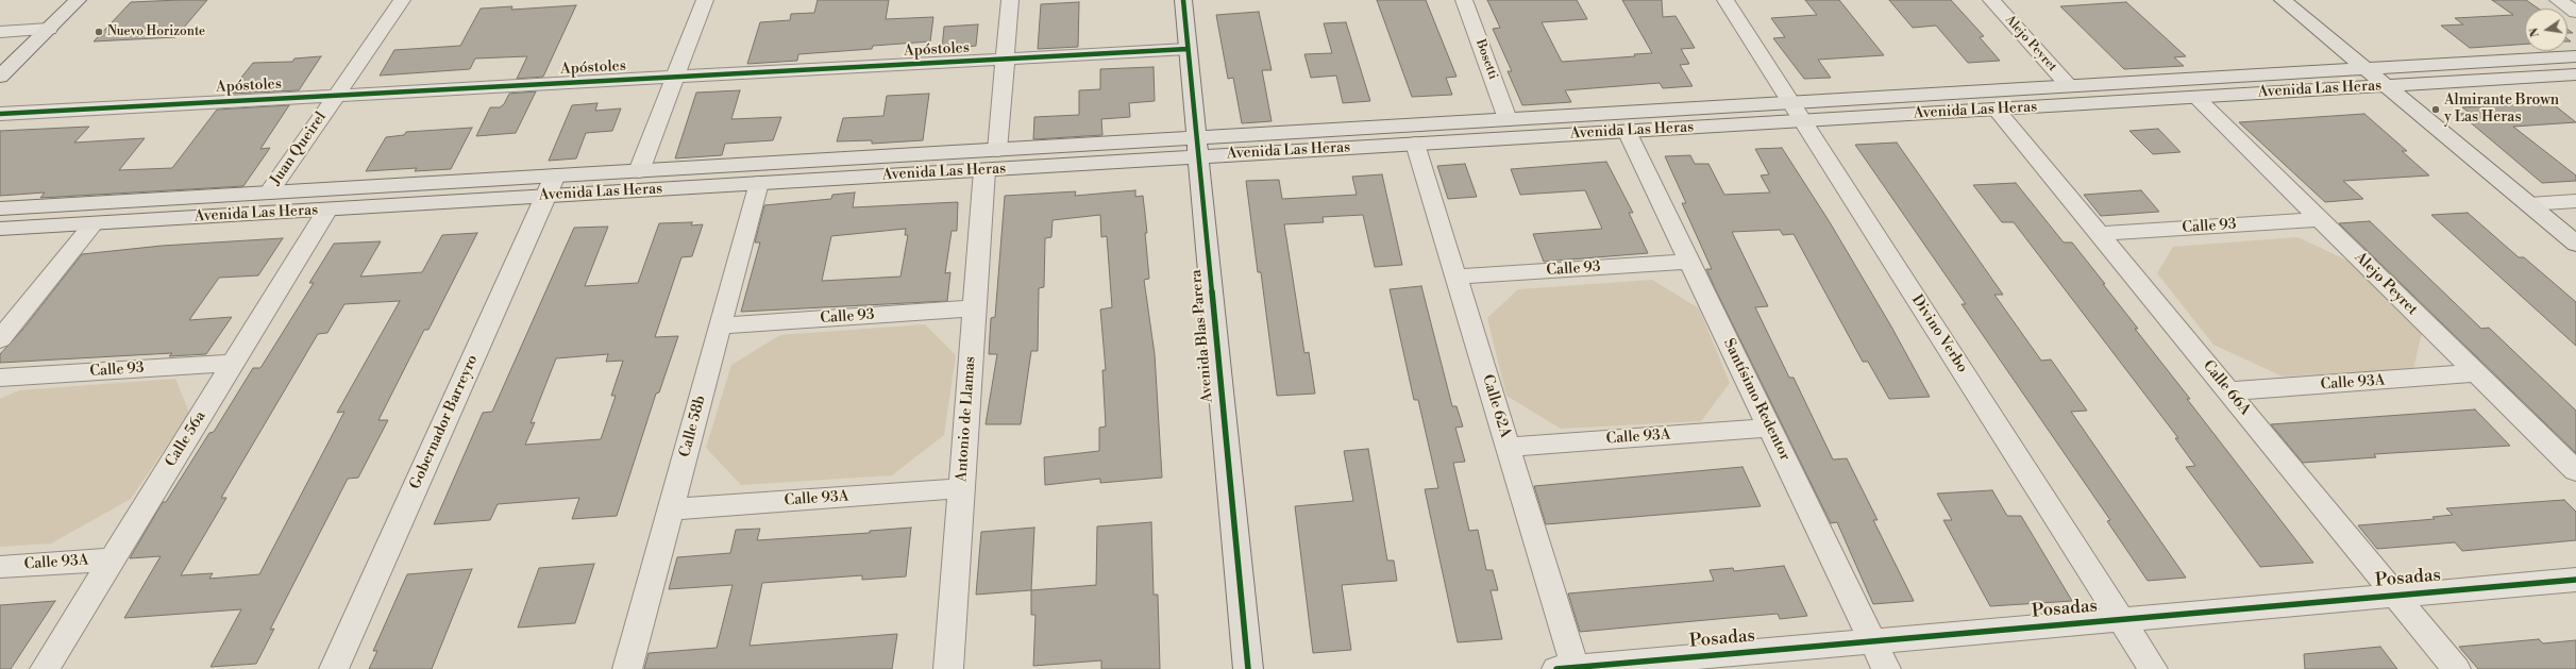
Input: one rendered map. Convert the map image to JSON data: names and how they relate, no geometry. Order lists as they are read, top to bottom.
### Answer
{
  "streets": {
    "main road": ["Avenida Las Heras", "Avenida Blas Parera"],
    "street": [
      "Alejo Peyret",
      "Apóstoles",
      "Bosetti",
      "Juan Queirel",
      "Calle 93",
      "Divino Verbo",
      "Calle 93A",
      "Calle 66A",
      "Santísimo Redentor",
      "Calle 62A",
      "Antonio de Llamas",
      "Gobernador Barreyro",
      "Calle 58b",
      "Calle 56a",
      "Posadas"
    ]
  },
  "crossings": [
    ["Alejo Peyret", "Avenida Las Heras"],
    ["Alejo Peyret", "Calle 93"],
    ["Alejo Peyret", "Calle 93A"],
    ["Apóstoles", "Juan Queirel"],
    ["Apóstoles", "Avenida Blas Parera"],
    ["Apóstoles", "Antonio de Llamas"],
    ["Bosetti", "Avenida Las Heras"],
    ["Avenida Las Heras", "Juan Queirel"],
    ["Avenida Las Heras", "Divino Verbo"],
    ["Avenida Las Heras", "Avenida Blas Parera"],
    ["Avenida Las Heras", "Calle 66A"],
    ["Avenida Las Heras", "Santísimo Redentor"],
    ["Avenida Las Heras", "Calle 62A"],
    ["Avenida Las Heras", "Antonio de Llamas"],
    ["Avenida Las Heras", "Gobernador Barreyro"],
    ["Avenida Las Heras", "Calle 58b"],
    ["Avenida Las Heras", "Calle 56a"],
    ["Calle 93", "Calle 66A"],
    ["Calle 93", "Santísimo Redentor"],
    ["Calle 93", "Calle 62A"],
    ["Calle 93", "Antonio de Llamas"],
    ["Calle 93", "Calle 58b"],
    ["Calle 93", "Calle 56a"],
    ["Divino Verbo", "Posadas"],
    ["Calle 93A", "Calle 66A"],
    ["Calle 93A", "Santísimo Redentor"],
    ["Calle 93A", "Calle 62A"],
    ["Calle 93A", "Antonio de Llamas"],
    ["Calle 93A", "Calle 58b"],
    ["Calle 93A", "Calle 56a"],
    ["Calle 66A", "Posadas"],
    ["Santísimo Redentor", "Posadas"],
    ["Calle 62A", "Posadas"]
  ],
  "places": ["Nuevo Horizonte", "Almirante Brown y Las Heras"],
  "north": "left"
}
